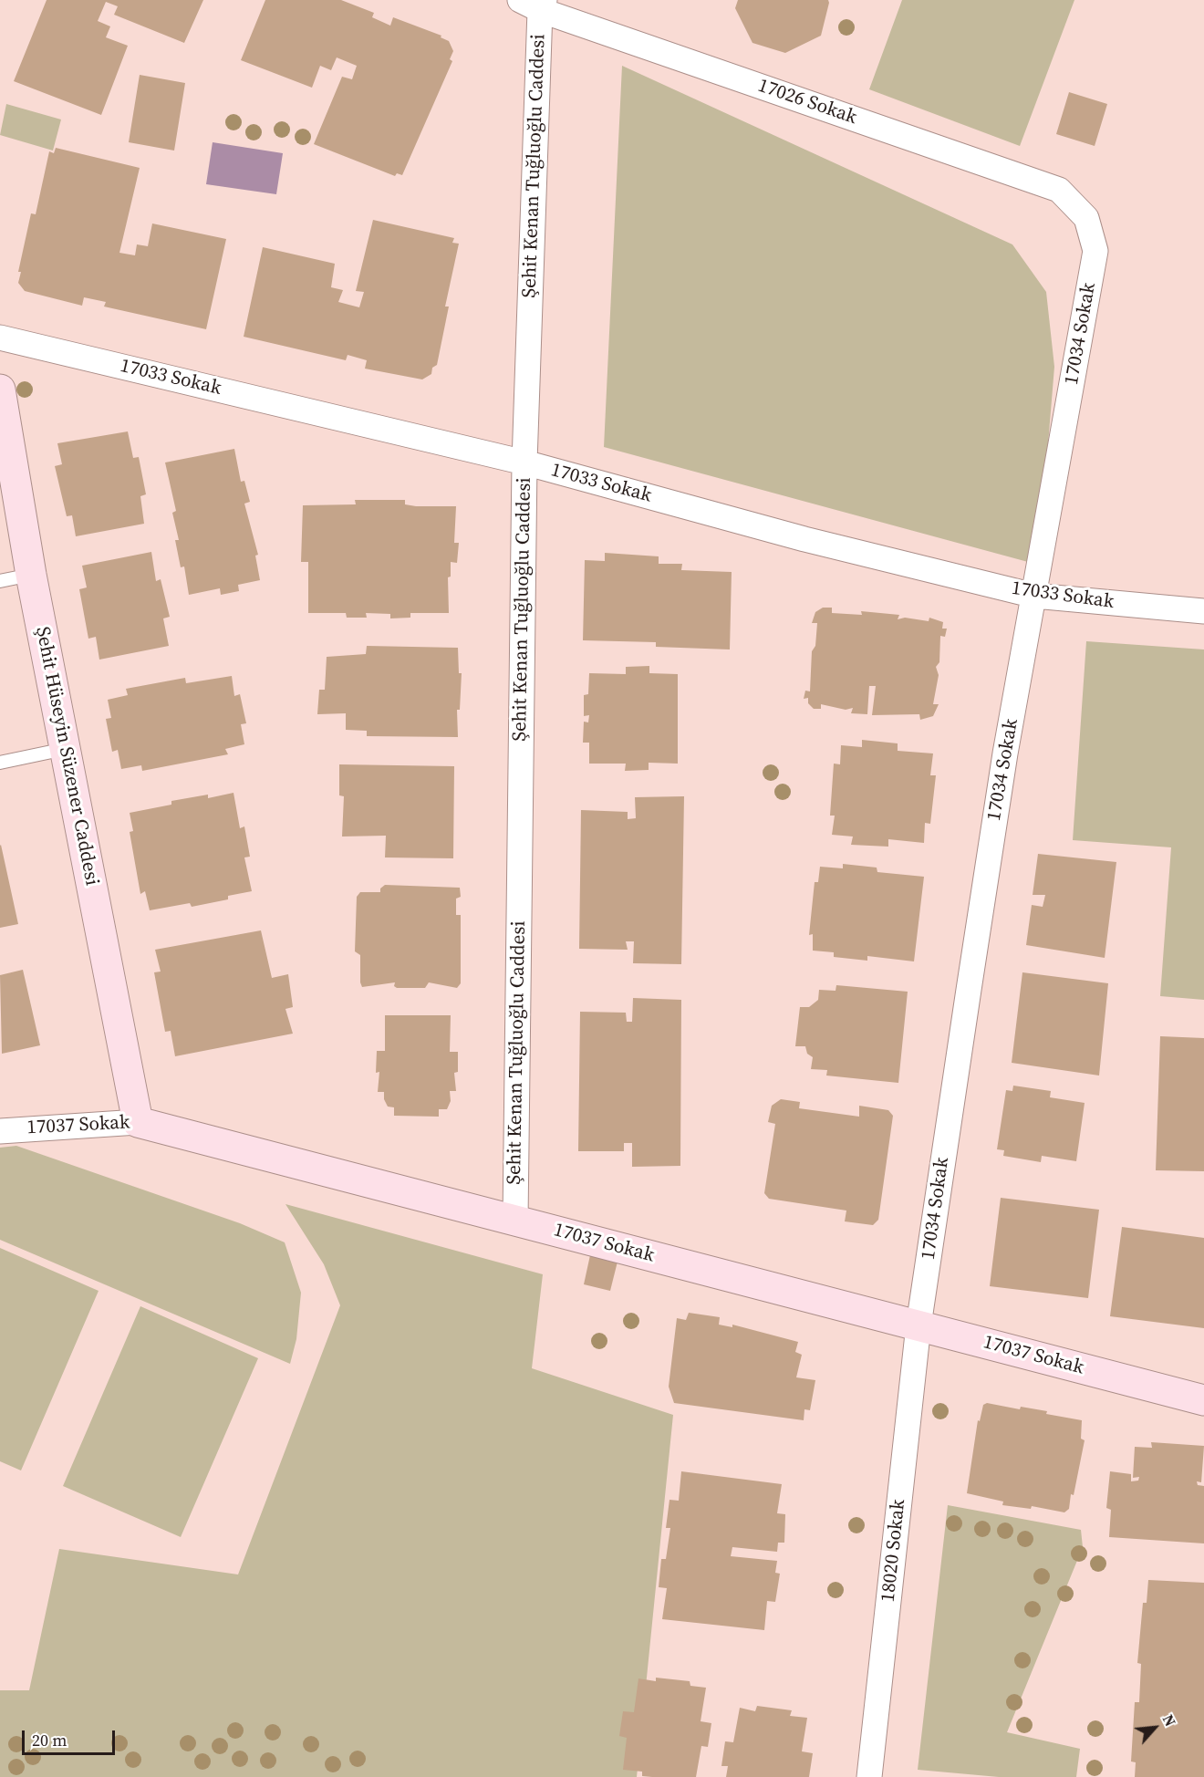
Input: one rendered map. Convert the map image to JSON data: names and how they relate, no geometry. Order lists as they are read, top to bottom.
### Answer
{
  "streets": {
    "street": [
      "17026 Sokak",
      "Şehit Kenan Tuğluoğlu Caddesi",
      "17034 Sokak",
      "17033 Sokak",
      "Şehit Hüseyin Süzener Caddesi",
      "17037 Sokak",
      "18020 Sokak"
    ]
  },
  "crossings": [
    ["17026 Sokak", "Şehit Kenan Tuğluoğlu Caddesi"],
    ["17026 Sokak", "17034 Sokak"],
    ["Şehit Kenan Tuğluoğlu Caddesi", "17033 Sokak"],
    ["Şehit Kenan Tuğluoğlu Caddesi", "17037 Sokak"],
    ["17034 Sokak", "17033 Sokak"],
    ["17034 Sokak", "17037 Sokak"],
    ["17034 Sokak", "18020 Sokak"],
    ["Şehit Hüseyin Süzener Caddesi", "17037 Sokak"],
    ["17037 Sokak", "18020 Sokak"]
  ],
  "scale_bar": "20 m",
  "north": "top right"
}
